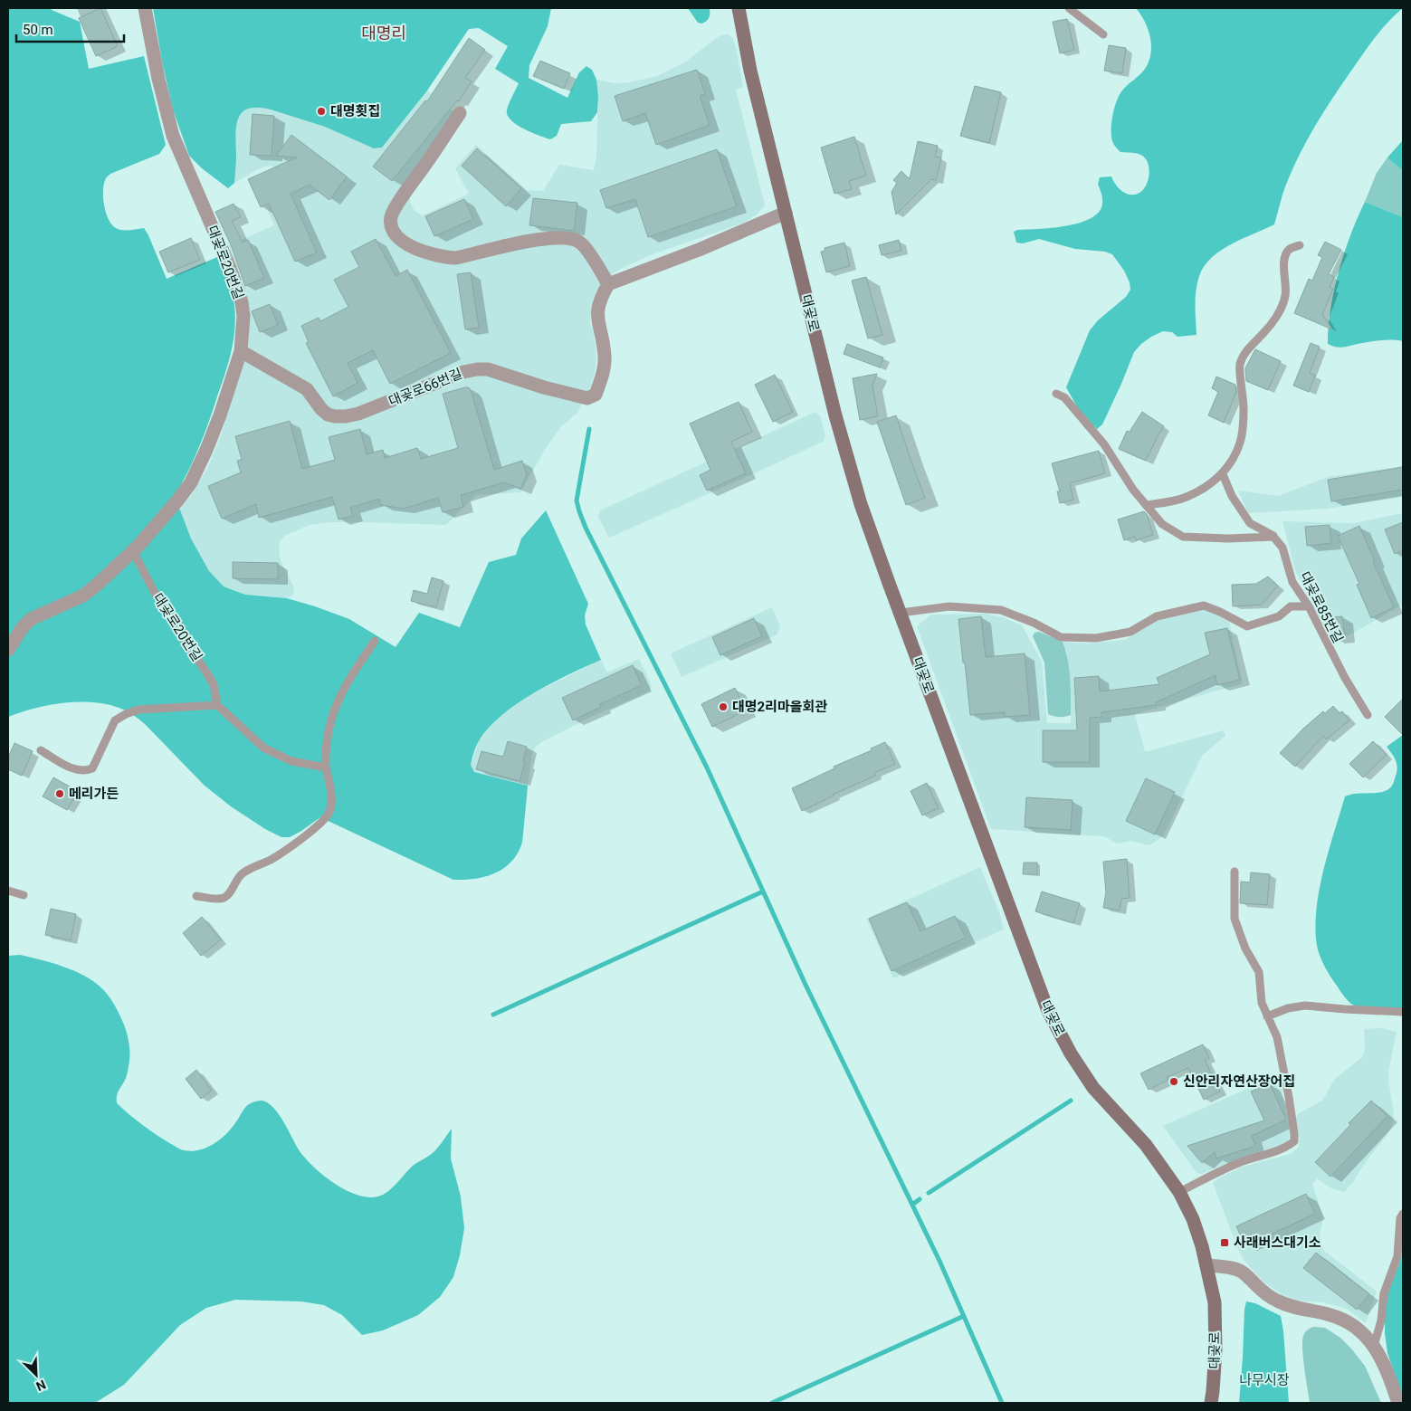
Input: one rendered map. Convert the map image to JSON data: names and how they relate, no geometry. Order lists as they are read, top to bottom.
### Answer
{
  "streets": {
    "street": ["대곶로20번길", "대곶로", "대곶로66번길"],
    "lane": ["대곶로85번길"]
  },
  "crossings": [
    ["대곶로20번길", "대곶로66번길"]
  ],
  "districts": ["대명리"],
  "parks": ["나무시장"],
  "places": {
    "other": [
      "대명횟집",
      "대명2리마을회관",
      "메리가든",
      "신안리자연산장어집"
    ],
    "transit": ["사래버스대기소"]
  },
  "scale_bar": "50 m",
  "north": "bottom right"
}
